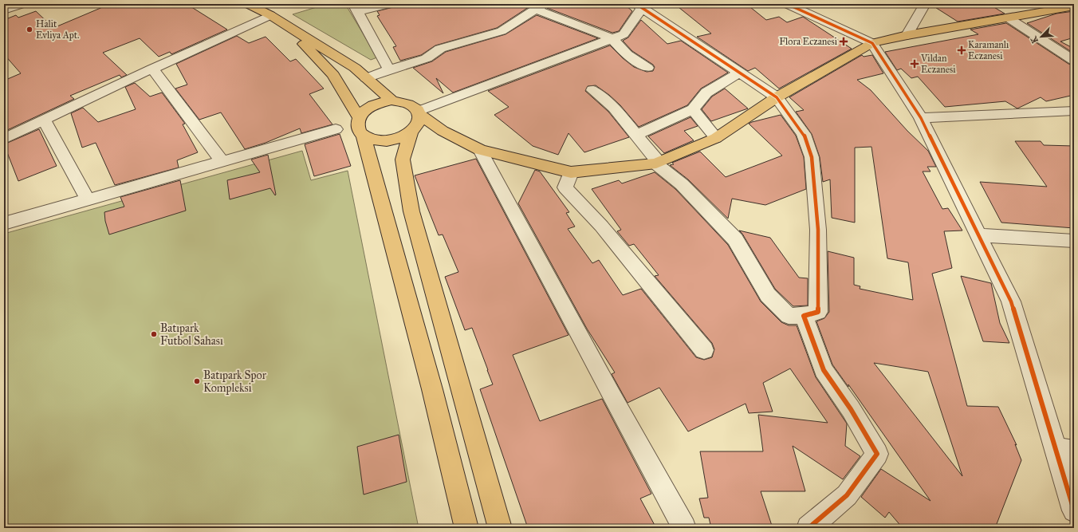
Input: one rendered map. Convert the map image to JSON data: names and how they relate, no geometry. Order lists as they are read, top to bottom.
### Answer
{
  "places": {
    "other": ["Halit Evliya Apt.", "Batıpark Futbol Sahası", "Batıpark Spor Kompleksi"],
    "health": ["Flora Eczanesi", "Karamanlı Eczanesi", "Vildan Eczanesi"]
  },
  "north": "bottom left"
}
